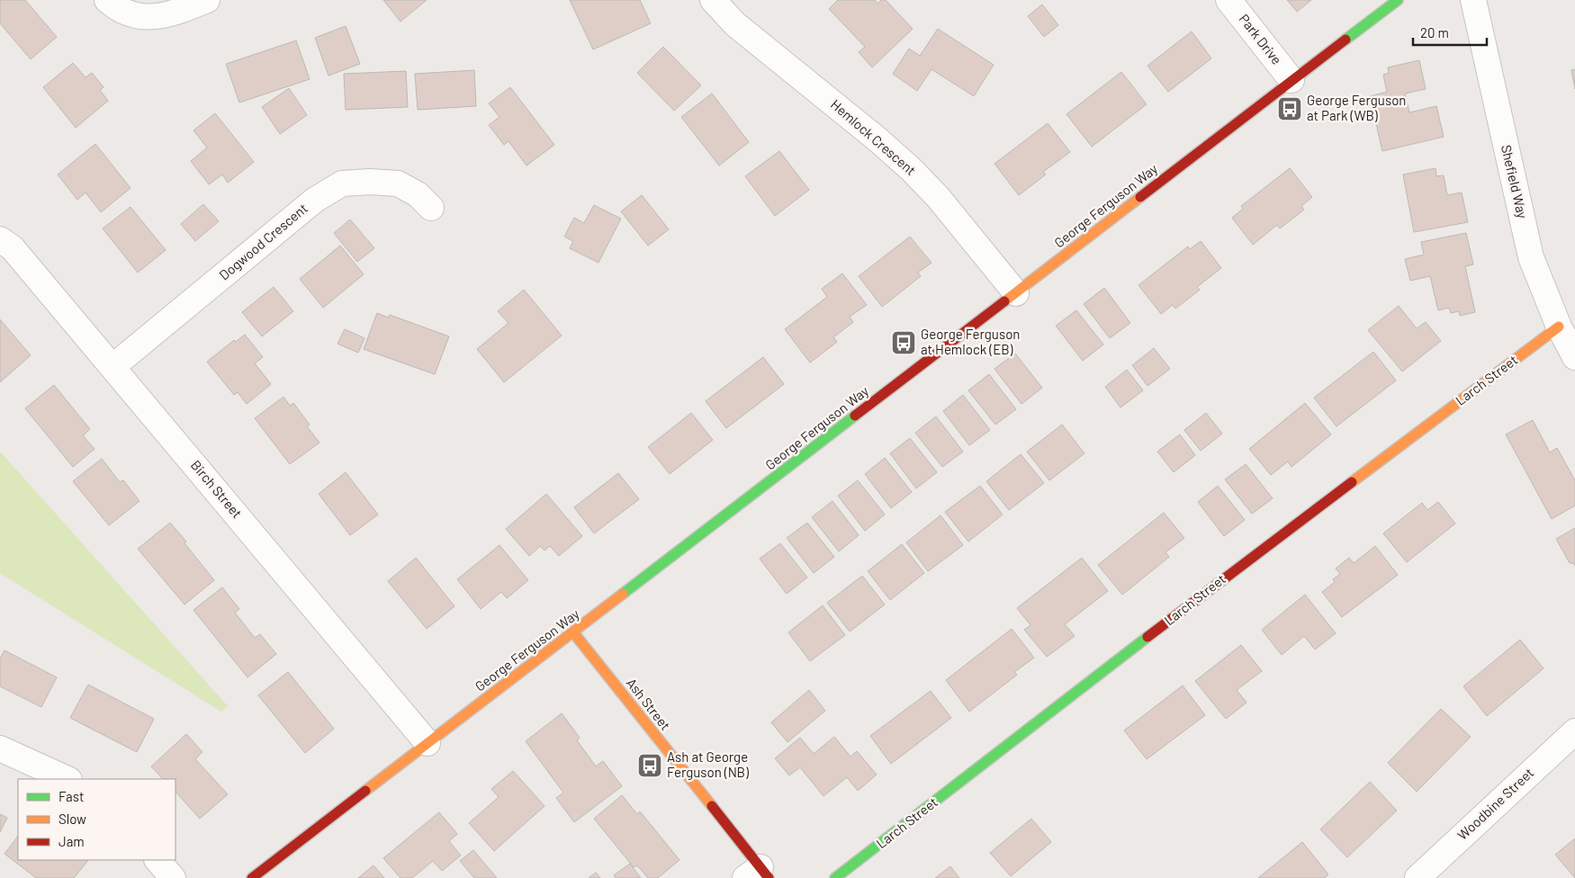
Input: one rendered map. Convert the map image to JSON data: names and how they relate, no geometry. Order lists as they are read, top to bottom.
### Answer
{
  "streets": {
    "main road": ["George Ferguson Way", "Larch Street", "Ash Street"],
    "street": [
      "Park Drive",
      "Hemlock Crescent",
      "Shefield Way",
      "Dogwood Crescent",
      "Birch Street",
      "Woodbine Street"
    ]
  },
  "crossings": [
    ["Park Drive", "George Ferguson Way"],
    ["Hemlock Crescent", "George Ferguson Way"],
    ["Shefield Way", "Larch Street"],
    ["George Ferguson Way", "Birch Street"],
    ["George Ferguson Way", "Ash Street"],
    ["Dogwood Crescent", "Birch Street"]
  ],
  "places": {
    "bus stop": ["George Ferguson at Park (WB)", "George Ferguson at Hemlock (EB)", "Ash at George Ferguson (NB)"]
  },
  "legend": ["Fast", "Slow", "Jam"],
  "scale_bar": "20 m"
}
